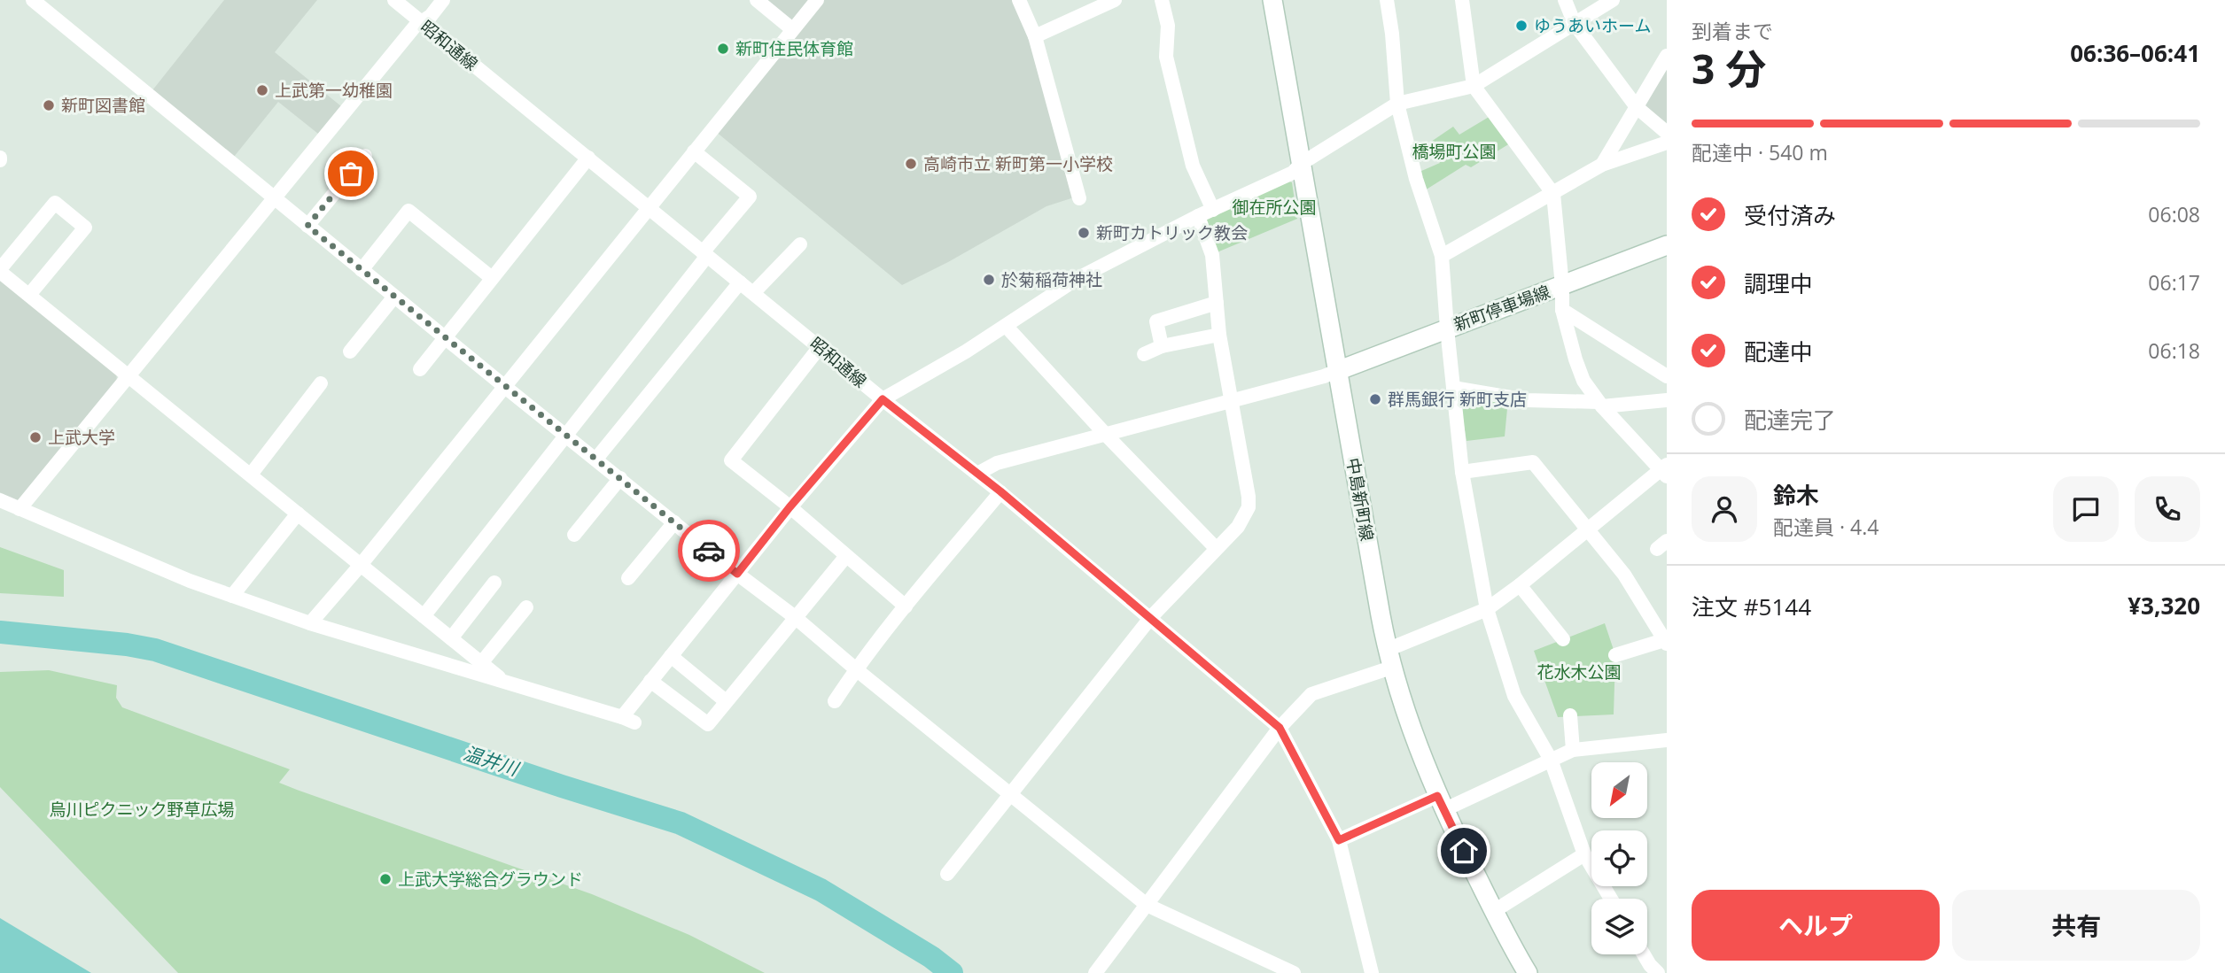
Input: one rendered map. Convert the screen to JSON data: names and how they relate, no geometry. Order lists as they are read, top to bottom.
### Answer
{
  "streets": {
    "main road": ["新町停車場線", "中島新町線"],
    "street": ["昭和通線"]
  },
  "crossings": [
    ["新町停車場線", "中島新町線"]
  ],
  "water": ["温井川"],
  "parks": [
    "橋場町公園",
    "御在所公園",
    "花水木公園",
    "烏川ピクニック野草広場"
  ],
  "places": [
    "ゆうあいホーム",
    "新町住民体育館",
    "上武第一幼稚園",
    "新町図書館",
    "高崎市立 新町第一小学校",
    "新町カトリック教会",
    "於菊稲荷神社",
    "群馬銀行 新町支店",
    "上武大学",
    "上武大学総合グラウンド"
  ],
  "north": "bottom left",
  "page": {
    "heading": ["3 分", "到着まで", "06:36–06:41"],
    "panel": [
      "鈴木",
      "配達員 · 4.4",
      "注文 #5144",
      "¥3,320"
    ],
    "bar": "配達中 · 540 m",
    "list": [
      ["受付済み", "06:08"],
      ["調理中", "06:17"],
      ["配達中", "06:18"],
      "配達完了"
    ],
    "buttons": ["ヘルプ", "共有"]
  }
}
